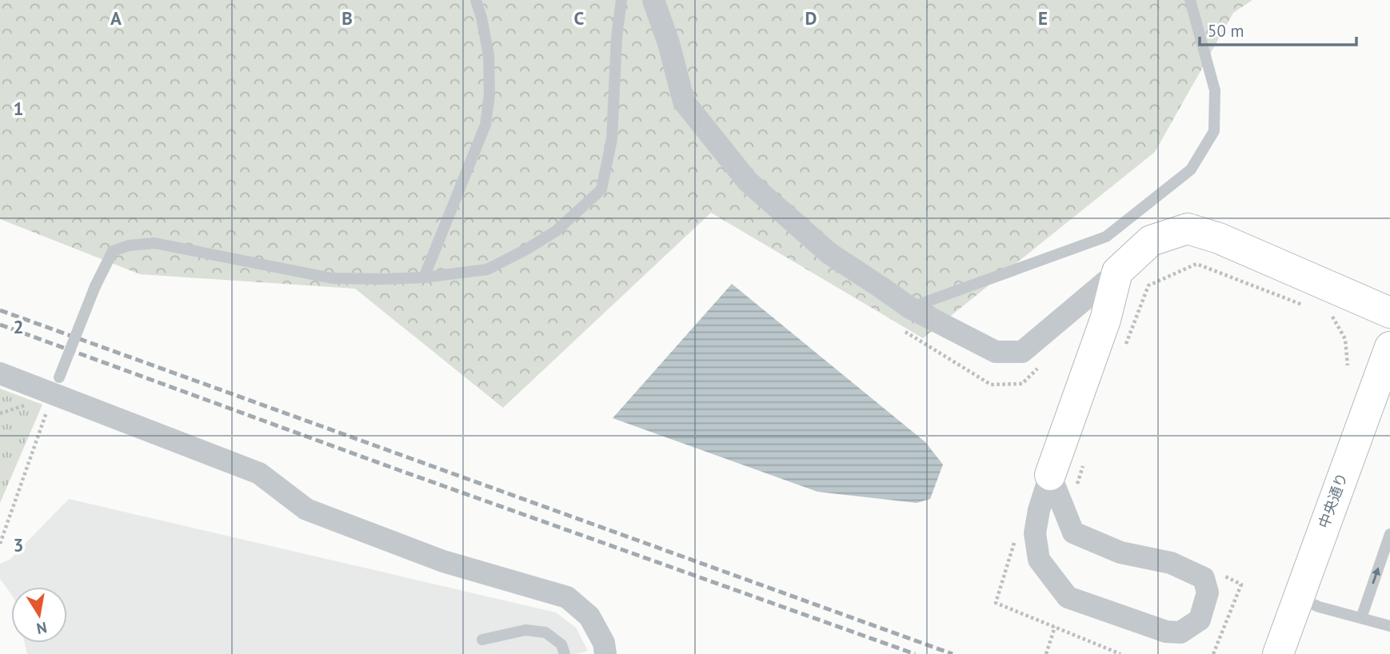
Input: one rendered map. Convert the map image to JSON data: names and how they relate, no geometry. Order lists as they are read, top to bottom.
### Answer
{
  "streets": {
    "street": ["中央通り"]
  },
  "scale_bar": "50 m",
  "north": "bottom",
  "grid": {
    "columns": [
      "A",
      "B",
      "C",
      "D",
      "E"
    ],
    "rows": ["1", "2", "3"]
  }
}
